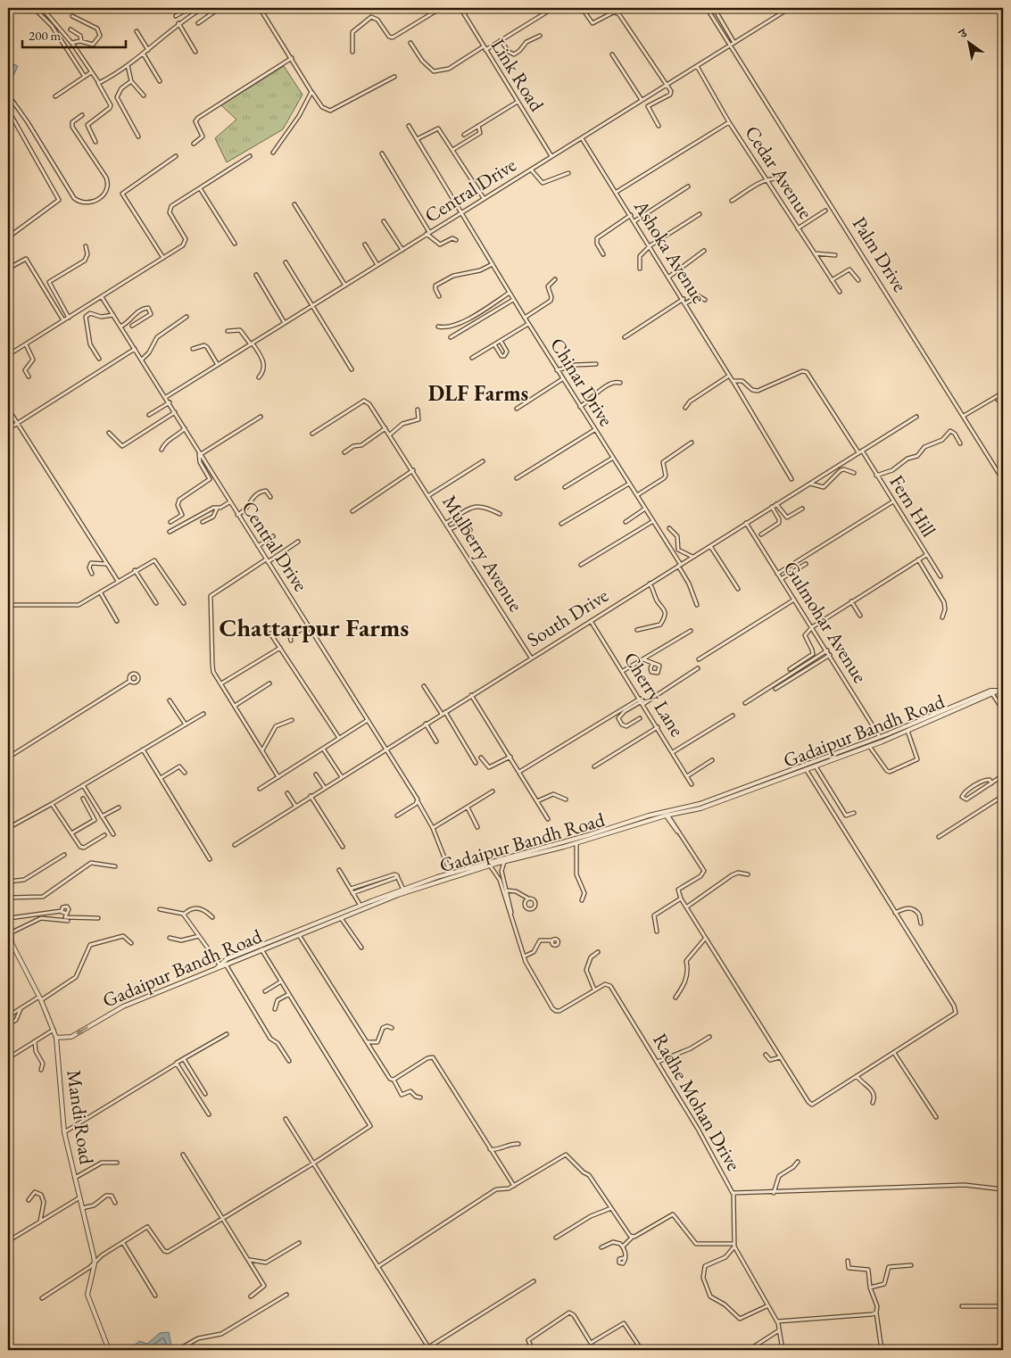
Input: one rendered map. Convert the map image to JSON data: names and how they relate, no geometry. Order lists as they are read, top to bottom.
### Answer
{
  "streets": {
    "street": [
      "Link Road",
      "Cedar Avenue",
      "Central Drive",
      "Ashoka Avenue",
      "Palm Drive",
      "Chinar Drive",
      "Fern Hill",
      "Mulberry Avenue",
      "South Drive",
      "Gulmohar Avenue",
      "Cherry Lane",
      "Gadaipur Bandh Road",
      "Radhe Mohan Drive",
      "Mandi Road"
    ]
  },
  "crossings": [
    ["Link Road", "Central Drive"],
    ["Cedar Avenue", "Central Drive"],
    ["Central Drive", "Ashoka Avenue"],
    ["Central Drive", "Palm Drive"],
    ["Central Drive", "Chinar Drive"],
    ["Central Drive", "South Drive"],
    ["Ashoka Avenue", "Fern Hill"],
    ["Chinar Drive", "South Drive"],
    ["Fern Hill", "South Drive"],
    ["Mulberry Avenue", "South Drive"],
    ["South Drive", "Gulmohar Avenue"],
    ["South Drive", "Cherry Lane"],
    ["Gadaipur Bandh Road", "Mandi Road"]
  ],
  "districts": ["DLF Farms", "Chattarpur Farms"],
  "scale_bar": "200 m",
  "north": "top left"
}
